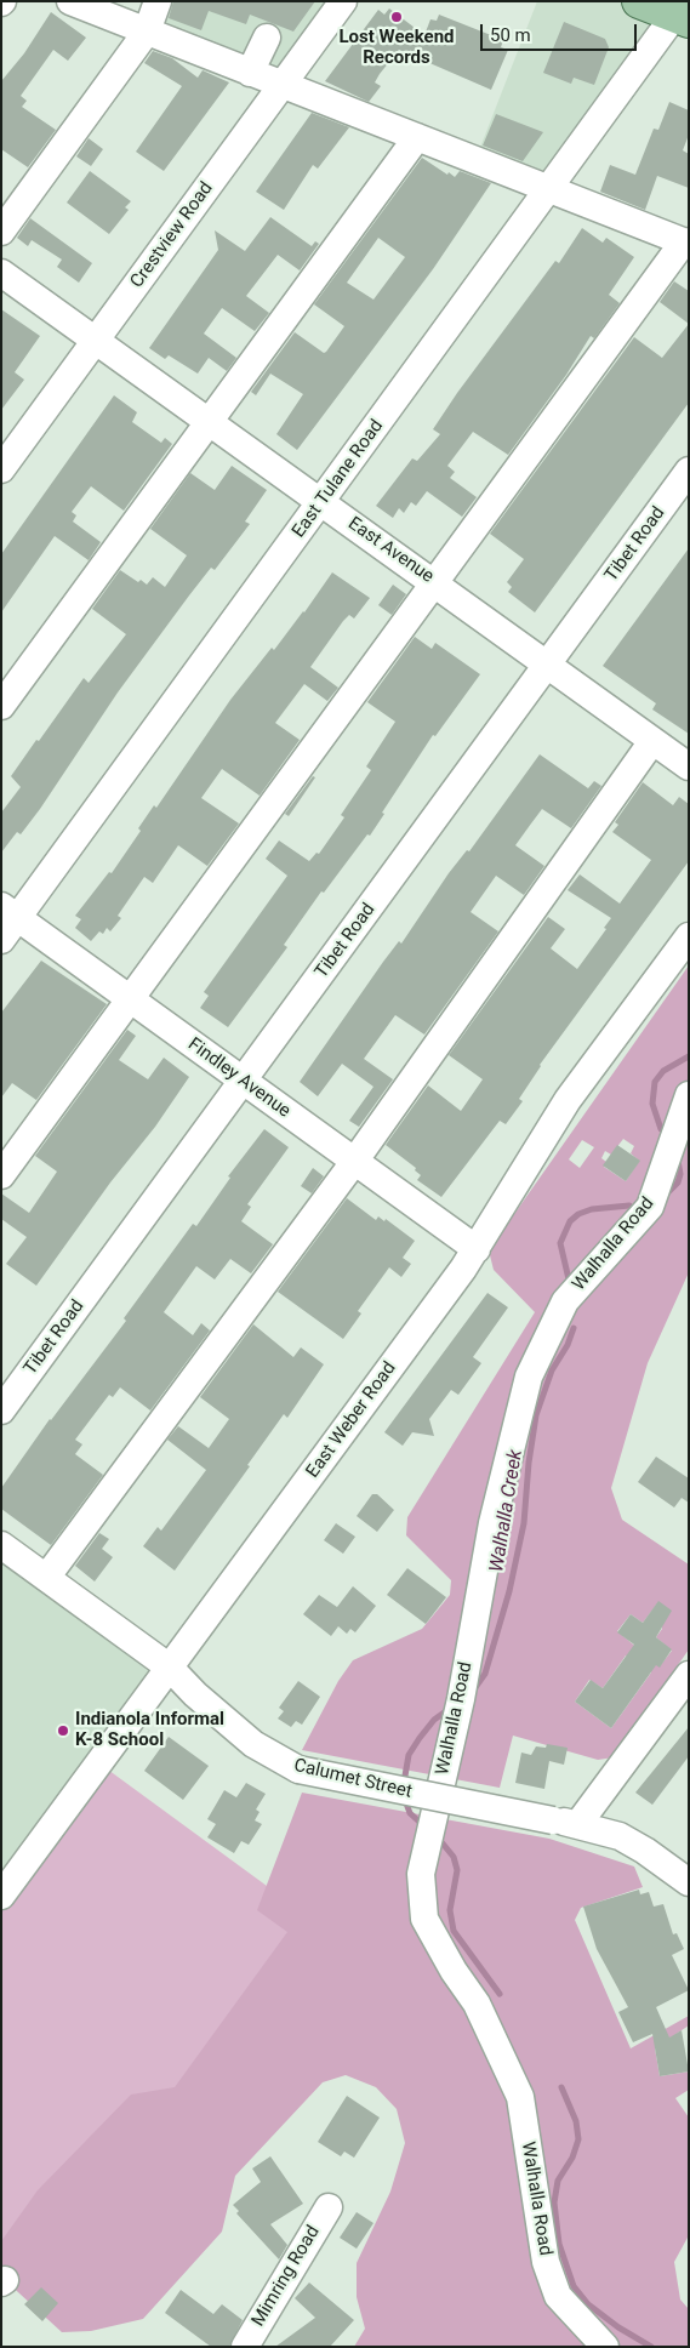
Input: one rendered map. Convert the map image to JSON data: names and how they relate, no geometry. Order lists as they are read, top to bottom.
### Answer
{
  "streets": {
    "street": [
      "Crestview Road",
      "East Tulane Road",
      "Tibet Road",
      "East Avenue",
      "Findley Avenue",
      "Walhalla Road",
      "East Weber Road",
      "Calumet Street",
      "Mimring Road"
    ]
  },
  "crossings": [
    ["Crestview Road", "East Avenue"],
    ["East Tulane Road", "East Avenue"],
    ["East Tulane Road", "Findley Avenue"],
    ["Tibet Road", "East Avenue"],
    ["Tibet Road", "Findley Avenue"],
    ["Findley Avenue", "East Weber Road"],
    ["East Weber Road", "Calumet Street"]
  ],
  "water": ["Walhalla Creek"],
  "places": ["Lost Weekend Records", "Indianola Informal K-8 School"],
  "scale_bar": "50 m"
}
